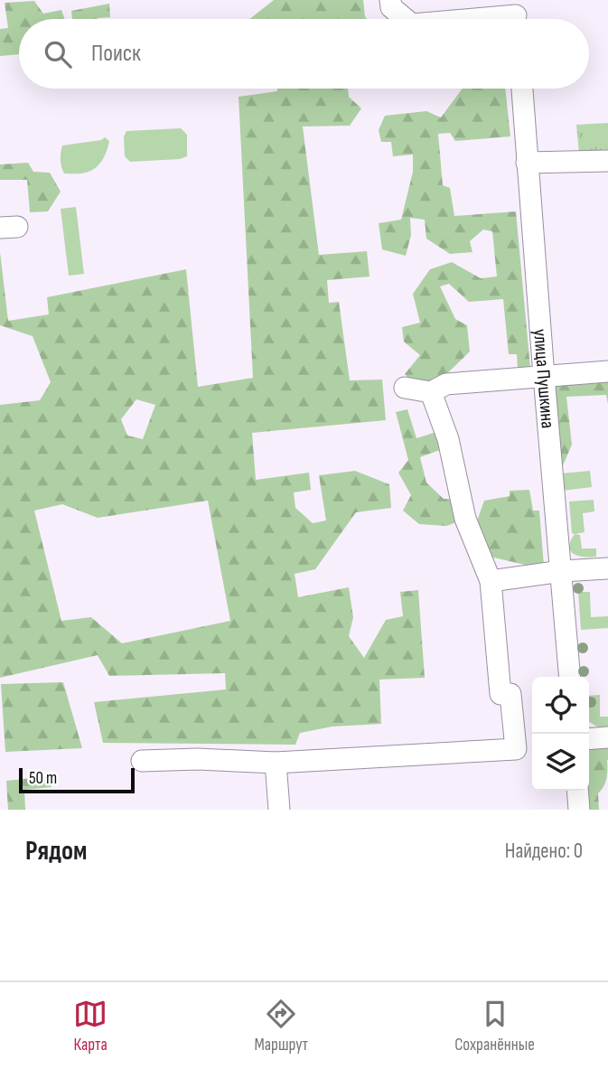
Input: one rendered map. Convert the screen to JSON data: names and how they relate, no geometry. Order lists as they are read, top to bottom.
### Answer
{
  "streets": {
    "street": ["улица Пушкина"]
  },
  "scale_bar": "50 m",
  "page": {
    "search": "Поиск",
    "scale": "50 m",
    "heading": ["Рядом", "Найдено: 0"],
    "nav": ["Карта", "Маршрут", "Сохранённые"]
  }
}
